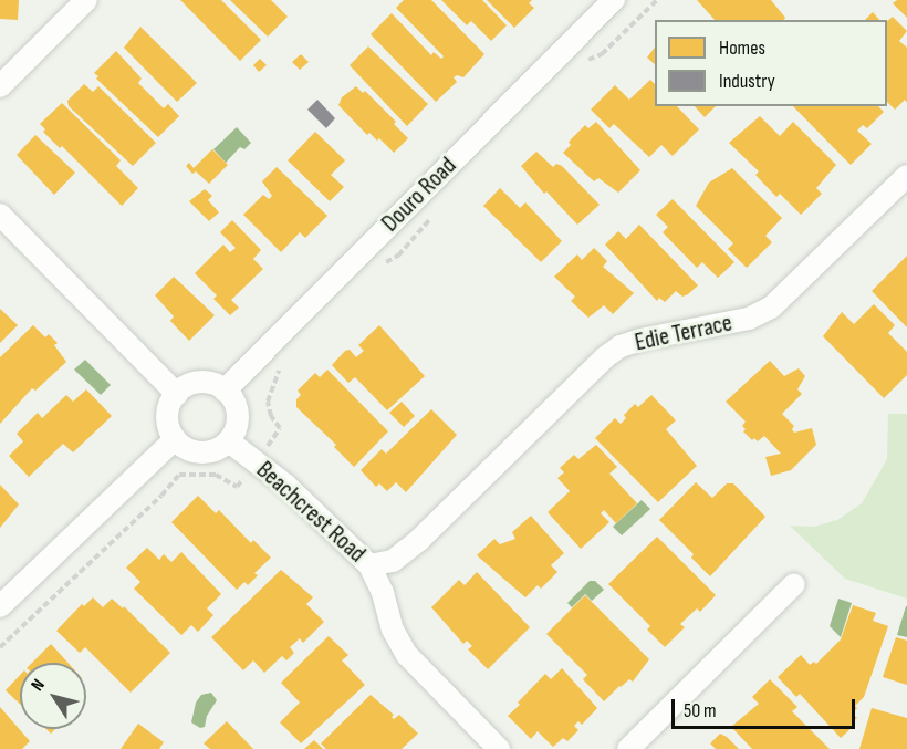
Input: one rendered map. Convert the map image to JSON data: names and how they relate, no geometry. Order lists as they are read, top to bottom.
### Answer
{
  "streets": {
    "street": ["Douro Road", "Edie Terrace", "Beachcrest Road"]
  },
  "crossings": [
    ["Douro Road", "Beachcrest Road"],
    ["Edie Terrace", "Beachcrest Road"]
  ],
  "legend": ["Homes", "Industry"],
  "scale_bar": "50 m",
  "north": "top left"
}
